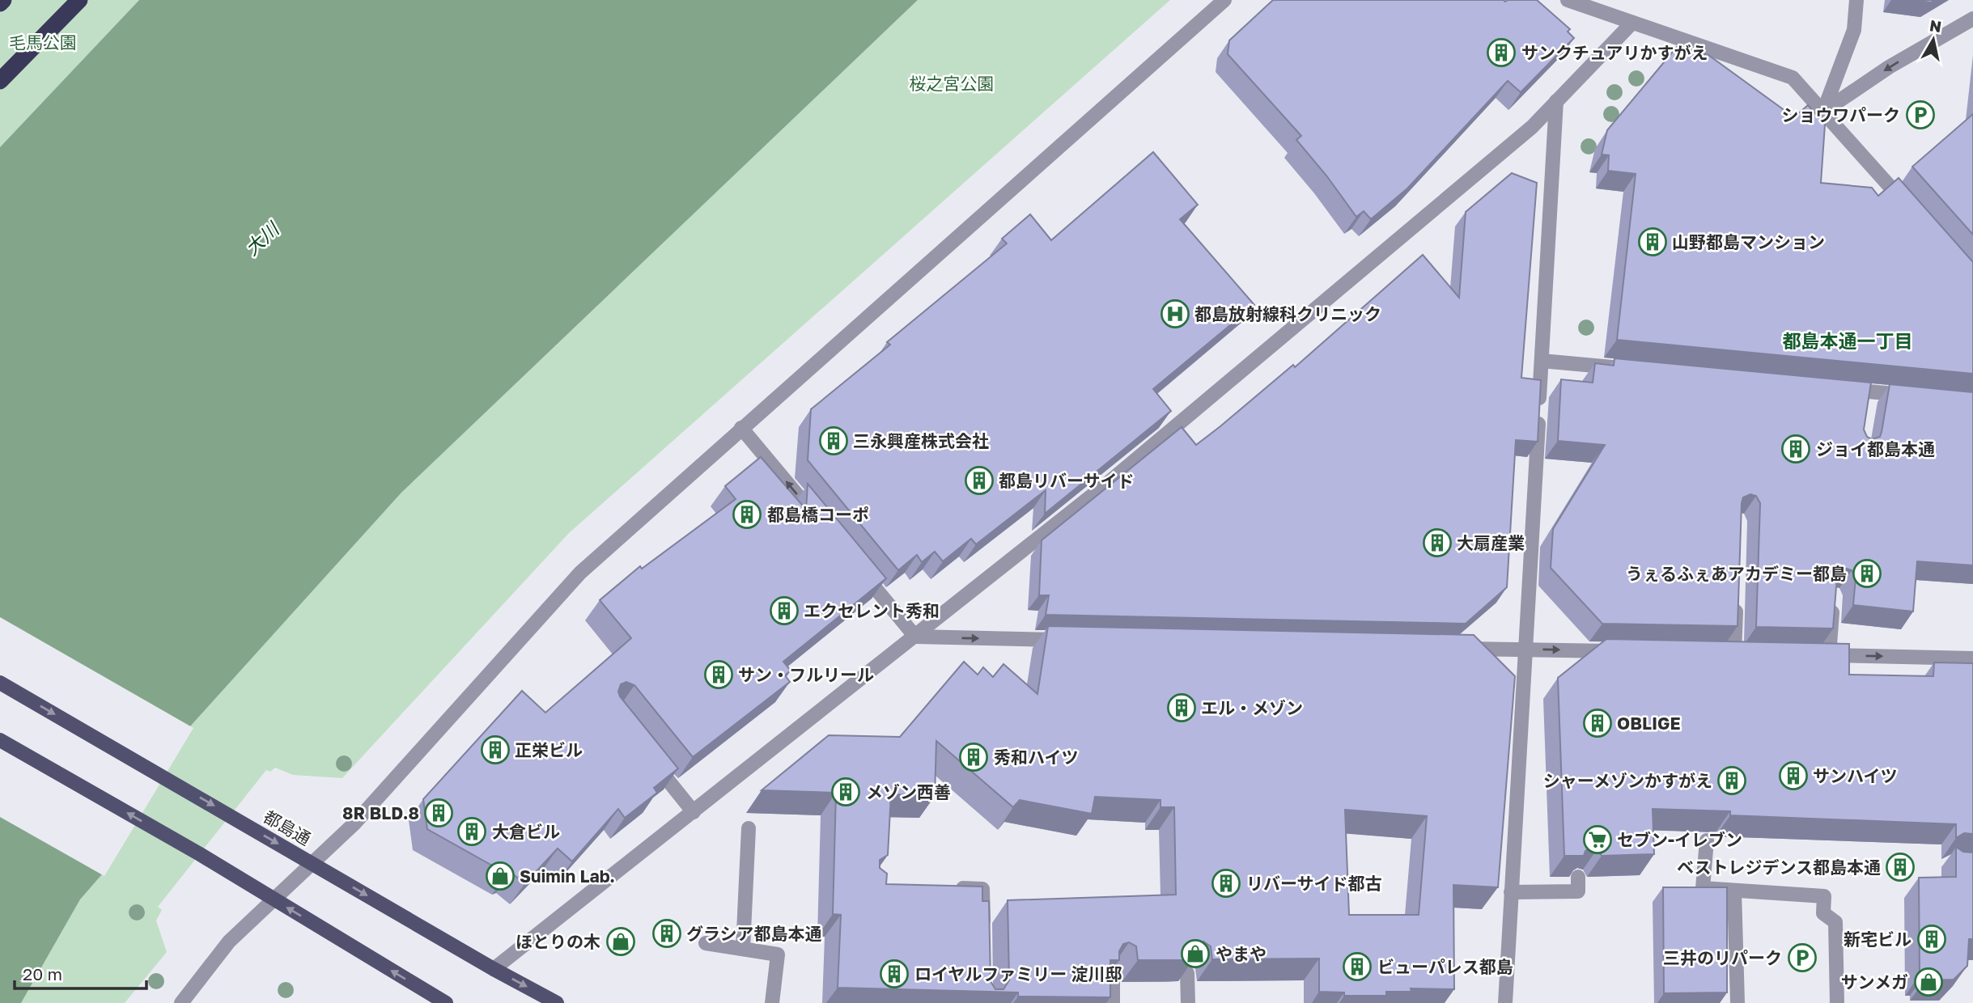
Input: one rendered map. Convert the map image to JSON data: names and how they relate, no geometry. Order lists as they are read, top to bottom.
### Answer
{
  "streets": {
    "main road": ["都島通"]
  },
  "districts": ["都島本通一丁目"],
  "water": ["大川"],
  "parks": ["毛馬公園", "桜之宮公園"],
  "places": {
    "building": [
      "サンクチュアリかすがえ",
      "山野都島マンション",
      "三永興産株式会社",
      "ジョイ都島本通",
      "都島リバーサイド",
      "都島橋コーポ",
      "大扇産業",
      "うぇるふぇあアカデミー都島",
      "エクセレント秀和",
      "サン・フルリール",
      "エル・メゾン",
      "OBLIGE",
      "正栄ビル",
      "秀和ハイツ",
      "サンハイツ",
      "シャーメゾンかすがえ",
      "メゾン西善",
      "8R BLD.8",
      "大倉ビル",
      "ベストレジデンス都島本通",
      "リバーサイド都古",
      "グラシア都島本通",
      "新宅ビル",
      "ビューパレス都島",
      "ロイヤルファミリー 淀川邸"
    ],
    "parking": ["ショウワパーク", "三井のリパーク"],
    "hospital": ["都島放射線科クリニック"],
    "supermarket": ["セブン-イレブン"],
    "shop": [
      "Suimin Lab.",
      "ほとりの木",
      "やまや",
      "サンメガ"
    ]
  },
  "scale_bar": "20 m",
  "north": "top"
}
